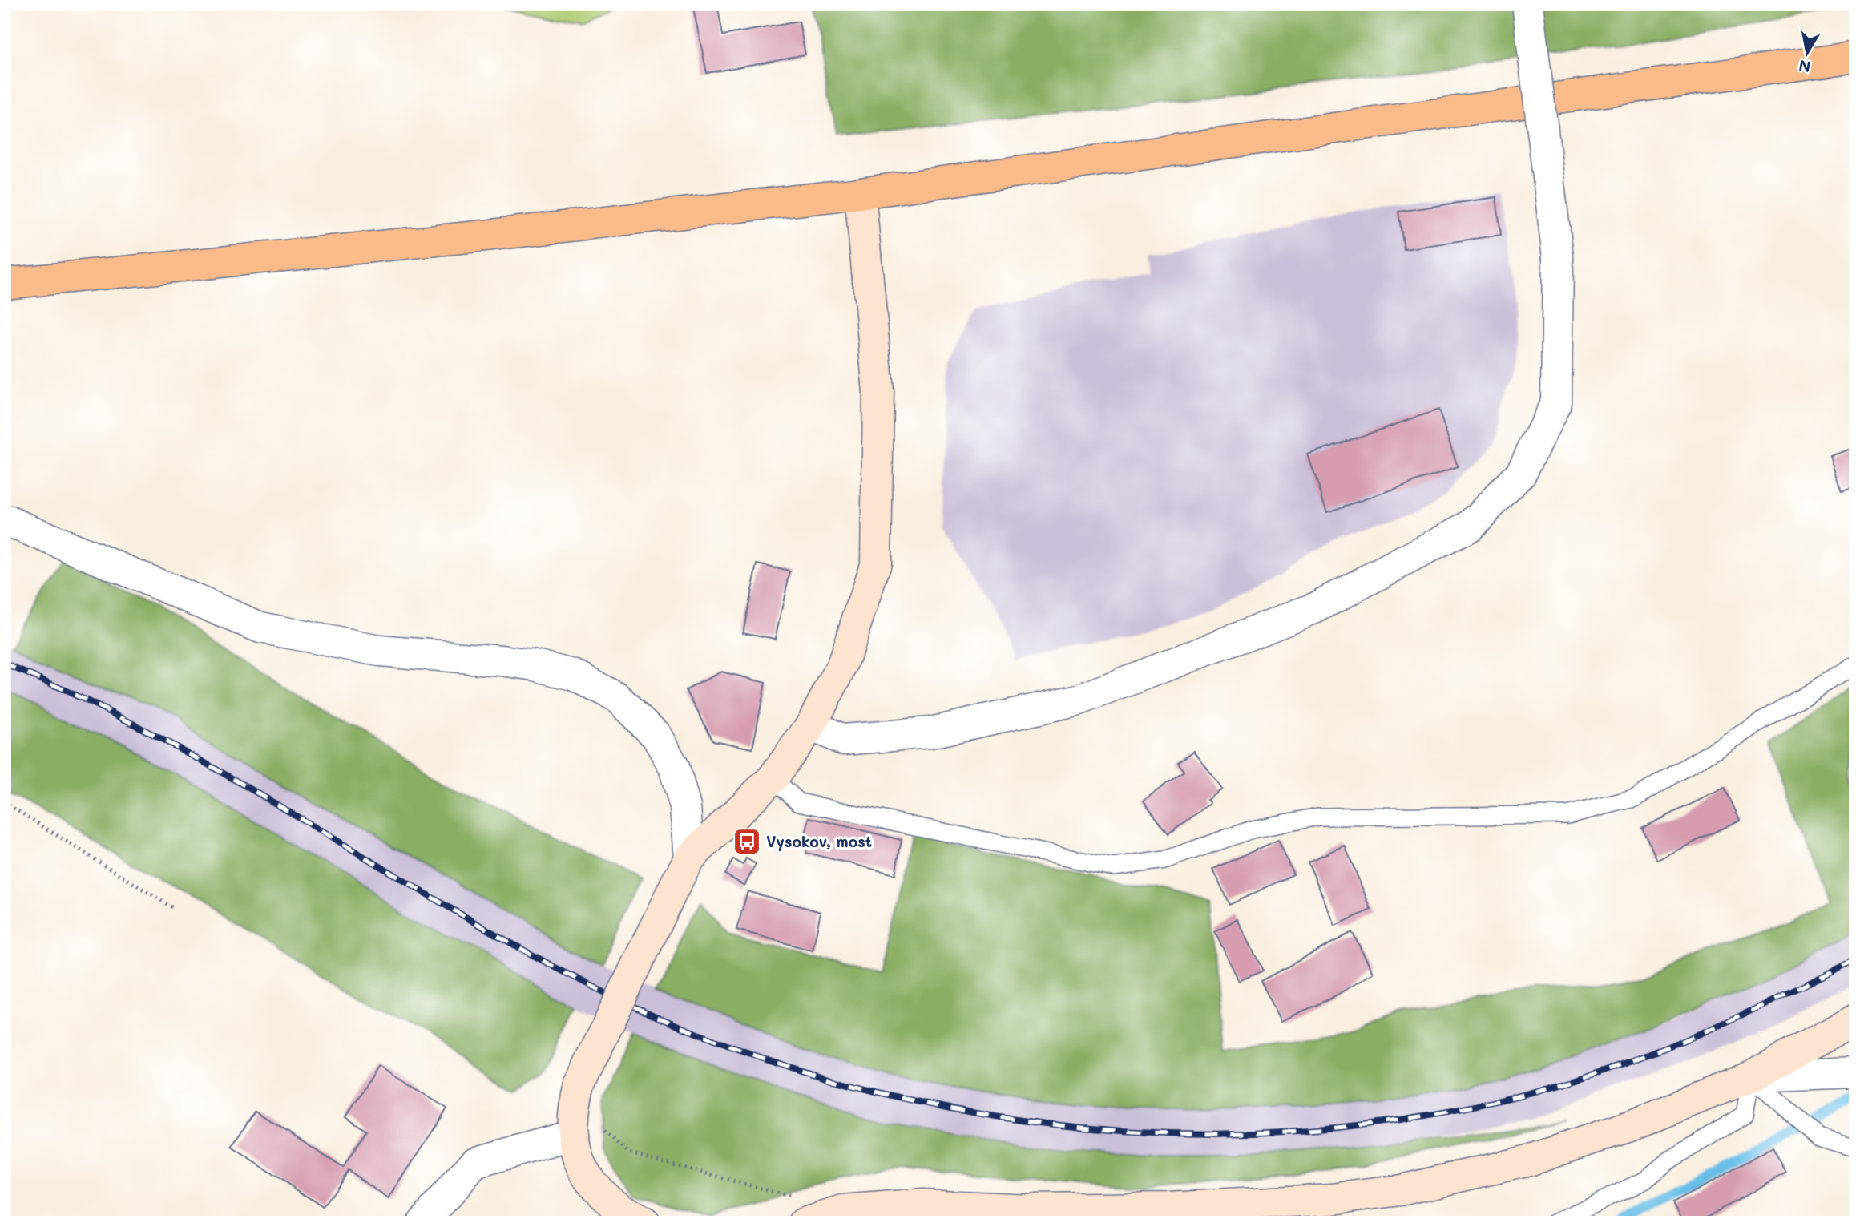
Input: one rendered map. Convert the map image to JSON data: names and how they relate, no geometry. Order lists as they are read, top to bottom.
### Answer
{
  "places": {
    "bus stop": ["Vysokov, most"]
  },
  "north": "bottom"
}
